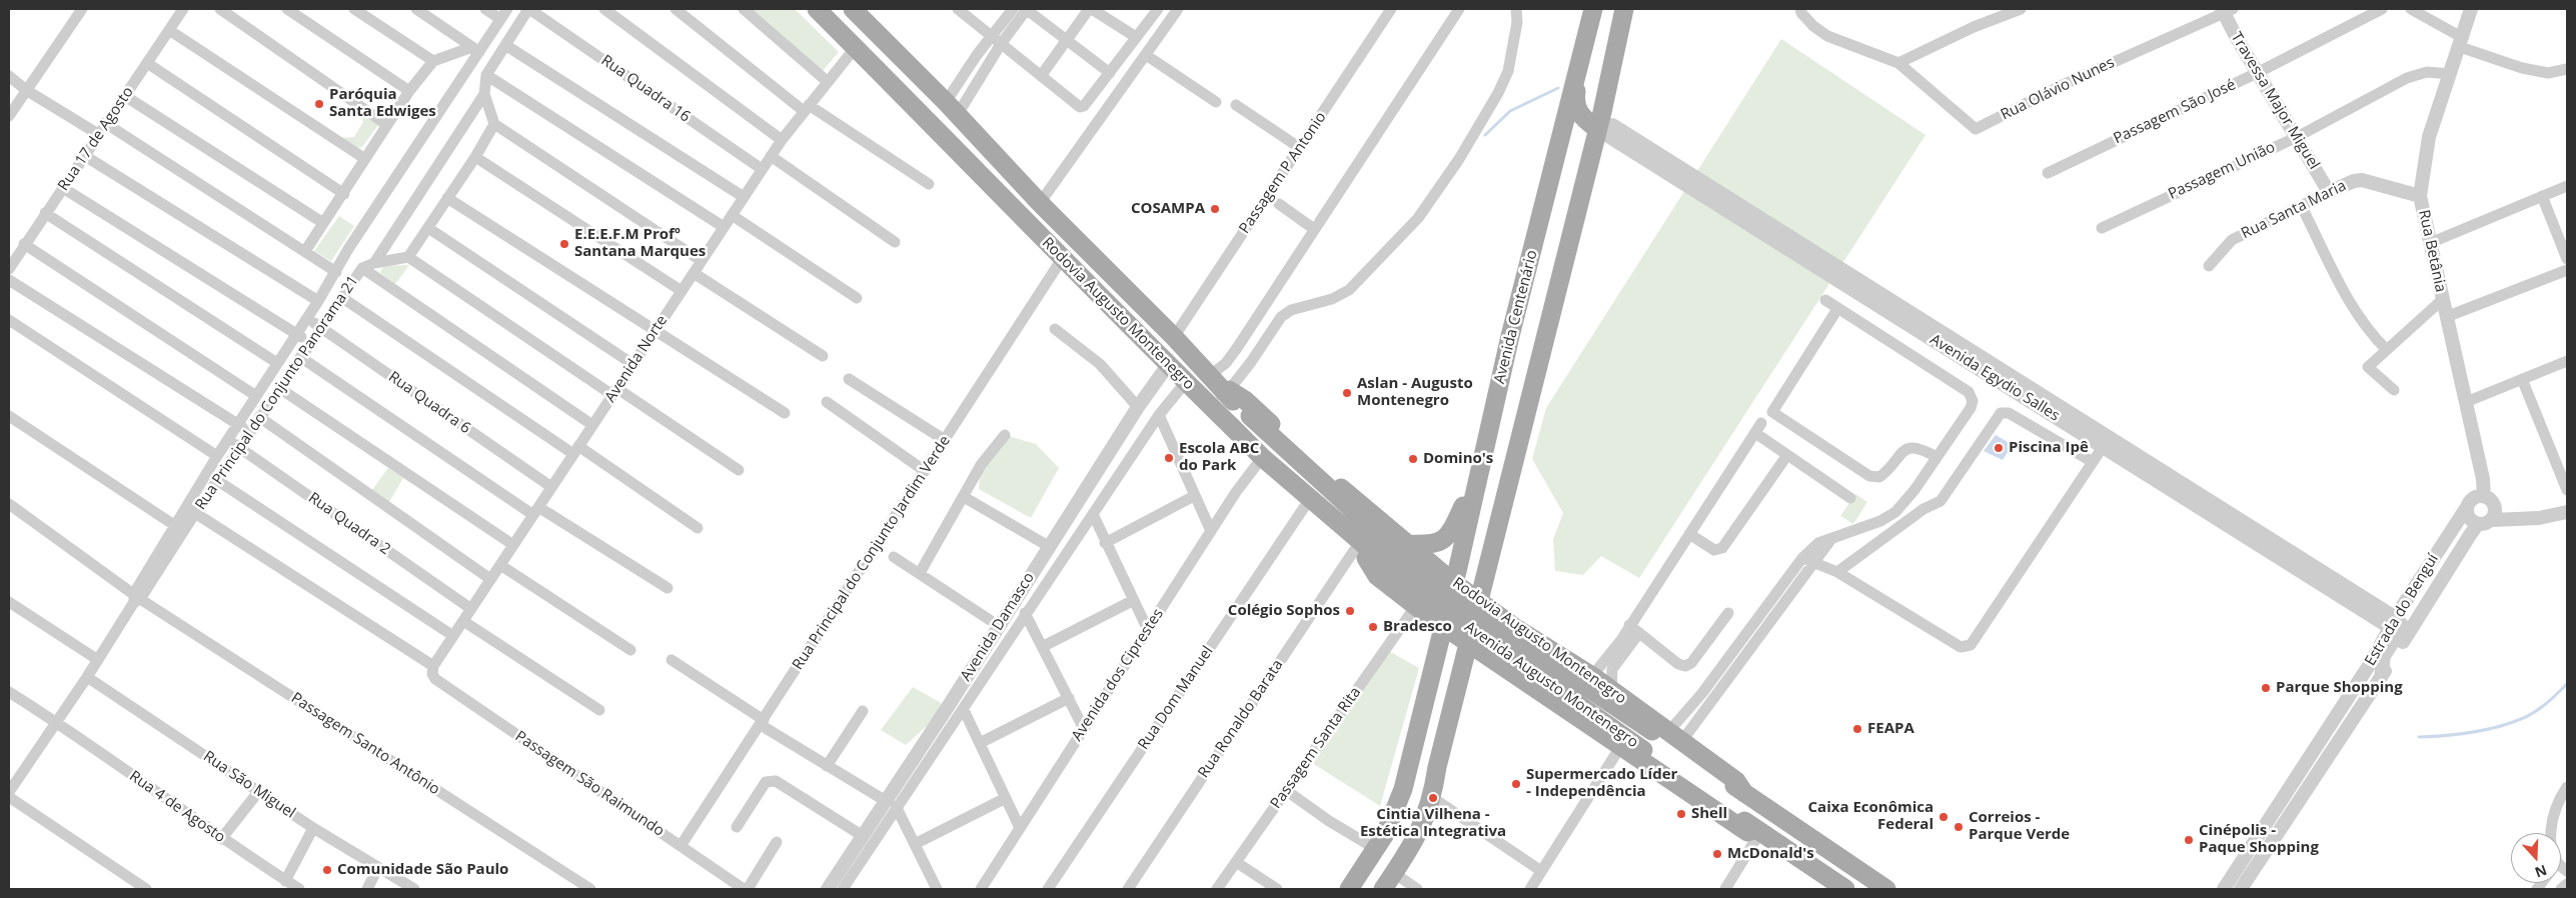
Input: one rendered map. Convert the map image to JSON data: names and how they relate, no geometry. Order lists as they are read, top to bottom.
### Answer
{
  "streets": {
    "main road": ["Rodovia Augusto Montenegro", "Avenida Centenário", "Avenida Augusto Montenegro"],
    "street": [
      "Rua Quadra 16",
      "Rua Olávio Nunes",
      "Travessa Major Miguel",
      "Passagem São José",
      "Rua 17 de Agosto",
      "Passagem União",
      "Passagem P Antonio",
      "Rua Santa Maria",
      "Rua Betânia",
      "Avenida Norte",
      "Avenida Egydio Salles",
      "Rua Principal do Conjunto Panorama 21",
      "Rua Quadra 6",
      "Rua Quadra 2",
      "Rua Principal do Conjunto Jardim Verde",
      "Estrada do Benguí",
      "Avenida Damasco",
      "Avenida dos Ciprestes",
      "Rua Dom Manuel",
      "Rua Ronaldo Barata",
      "Passagem Santo Antônio",
      "Passagem Santa Rita",
      "Passagem São Raimundo",
      "Rua São Miguel",
      "Rua 4 de Agosto"
    ]
  },
  "crossings": [
    ["Rua Quadra 16", "Avenida Norte"],
    ["Rua Olávio Nunes", "Travessa Major Miguel"],
    ["Travessa Major Miguel", "Passagem São José"],
    ["Travessa Major Miguel", "Passagem União"],
    ["Travessa Major Miguel", "Rua Santa Maria"],
    ["Passagem União", "Rua Betânia"],
    ["Passagem P Antonio", "Rodovia Augusto Montenegro"],
    ["Rua Santa Maria", "Rua Betânia"],
    ["Rua Betânia", "Estrada do Benguí"],
    ["Rodovia Augusto Montenegro", "Avenida Centenário"],
    ["Rodovia Augusto Montenegro", "Avenida Norte"],
    ["Rodovia Augusto Montenegro", "Rua Principal do Conjunto Jardim Verde"],
    ["Rodovia Augusto Montenegro", "Avenida Damasco"],
    ["Rodovia Augusto Montenegro", "Avenida dos Ciprestes"],
    ["Rodovia Augusto Montenegro", "Avenida Augusto Montenegro"],
    ["Rodovia Augusto Montenegro", "Rua Dom Manuel"],
    ["Rodovia Augusto Montenegro", "Rua Ronaldo Barata"],
    ["Rodovia Augusto Montenegro", "Passagem Santa Rita"],
    ["Avenida Norte", "Rua Quadra 6"],
    ["Avenida Norte", "Rua Quadra 2"],
    ["Avenida Norte", "Passagem São Raimundo"],
    ["Avenida Egydio Salles", "Estrada do Benguí"],
    ["Rua Principal do Conjunto Panorama 21", "Rua Quadra 6"],
    ["Rua Principal do Conjunto Panorama 21", "Rua Quadra 2"],
    ["Rua Principal do Conjunto Panorama 21", "Passagem Santo Antônio"],
    ["Rua Principal do Conjunto Panorama 21", "Rua São Miguel"],
    ["Rua Principal do Conjunto Panorama 21", "Rua 4 de Agosto"],
    ["Rua Principal do Conjunto Jardim Verde", "Passagem São Raimundo"],
    ["Avenida Damasco", "Avenida Augusto Montenegro"]
  ],
  "places": [
    "Paróquia Santa Edwiges",
    "COSAMPA",
    "E.E.E.F.M Profº Santana Marques",
    "Aslan - Augusto Montenegro",
    "Piscina Ipê",
    "Escola ABC do Park",
    "Domino's",
    "Colégio Sophos",
    "Bradesco",
    "Parque Shopping",
    "FEAPA",
    "Supermercado Líder - Independência",
    "Cintia Vilhena - Estética Integrativa",
    "Shell",
    "Caixa Econômica Federal",
    "Correios - Parque Verde",
    "Cinépolis - Paque Shopping",
    "McDonald's",
    "Comunidade São Paulo"
  ],
  "north": "bottom"
}
